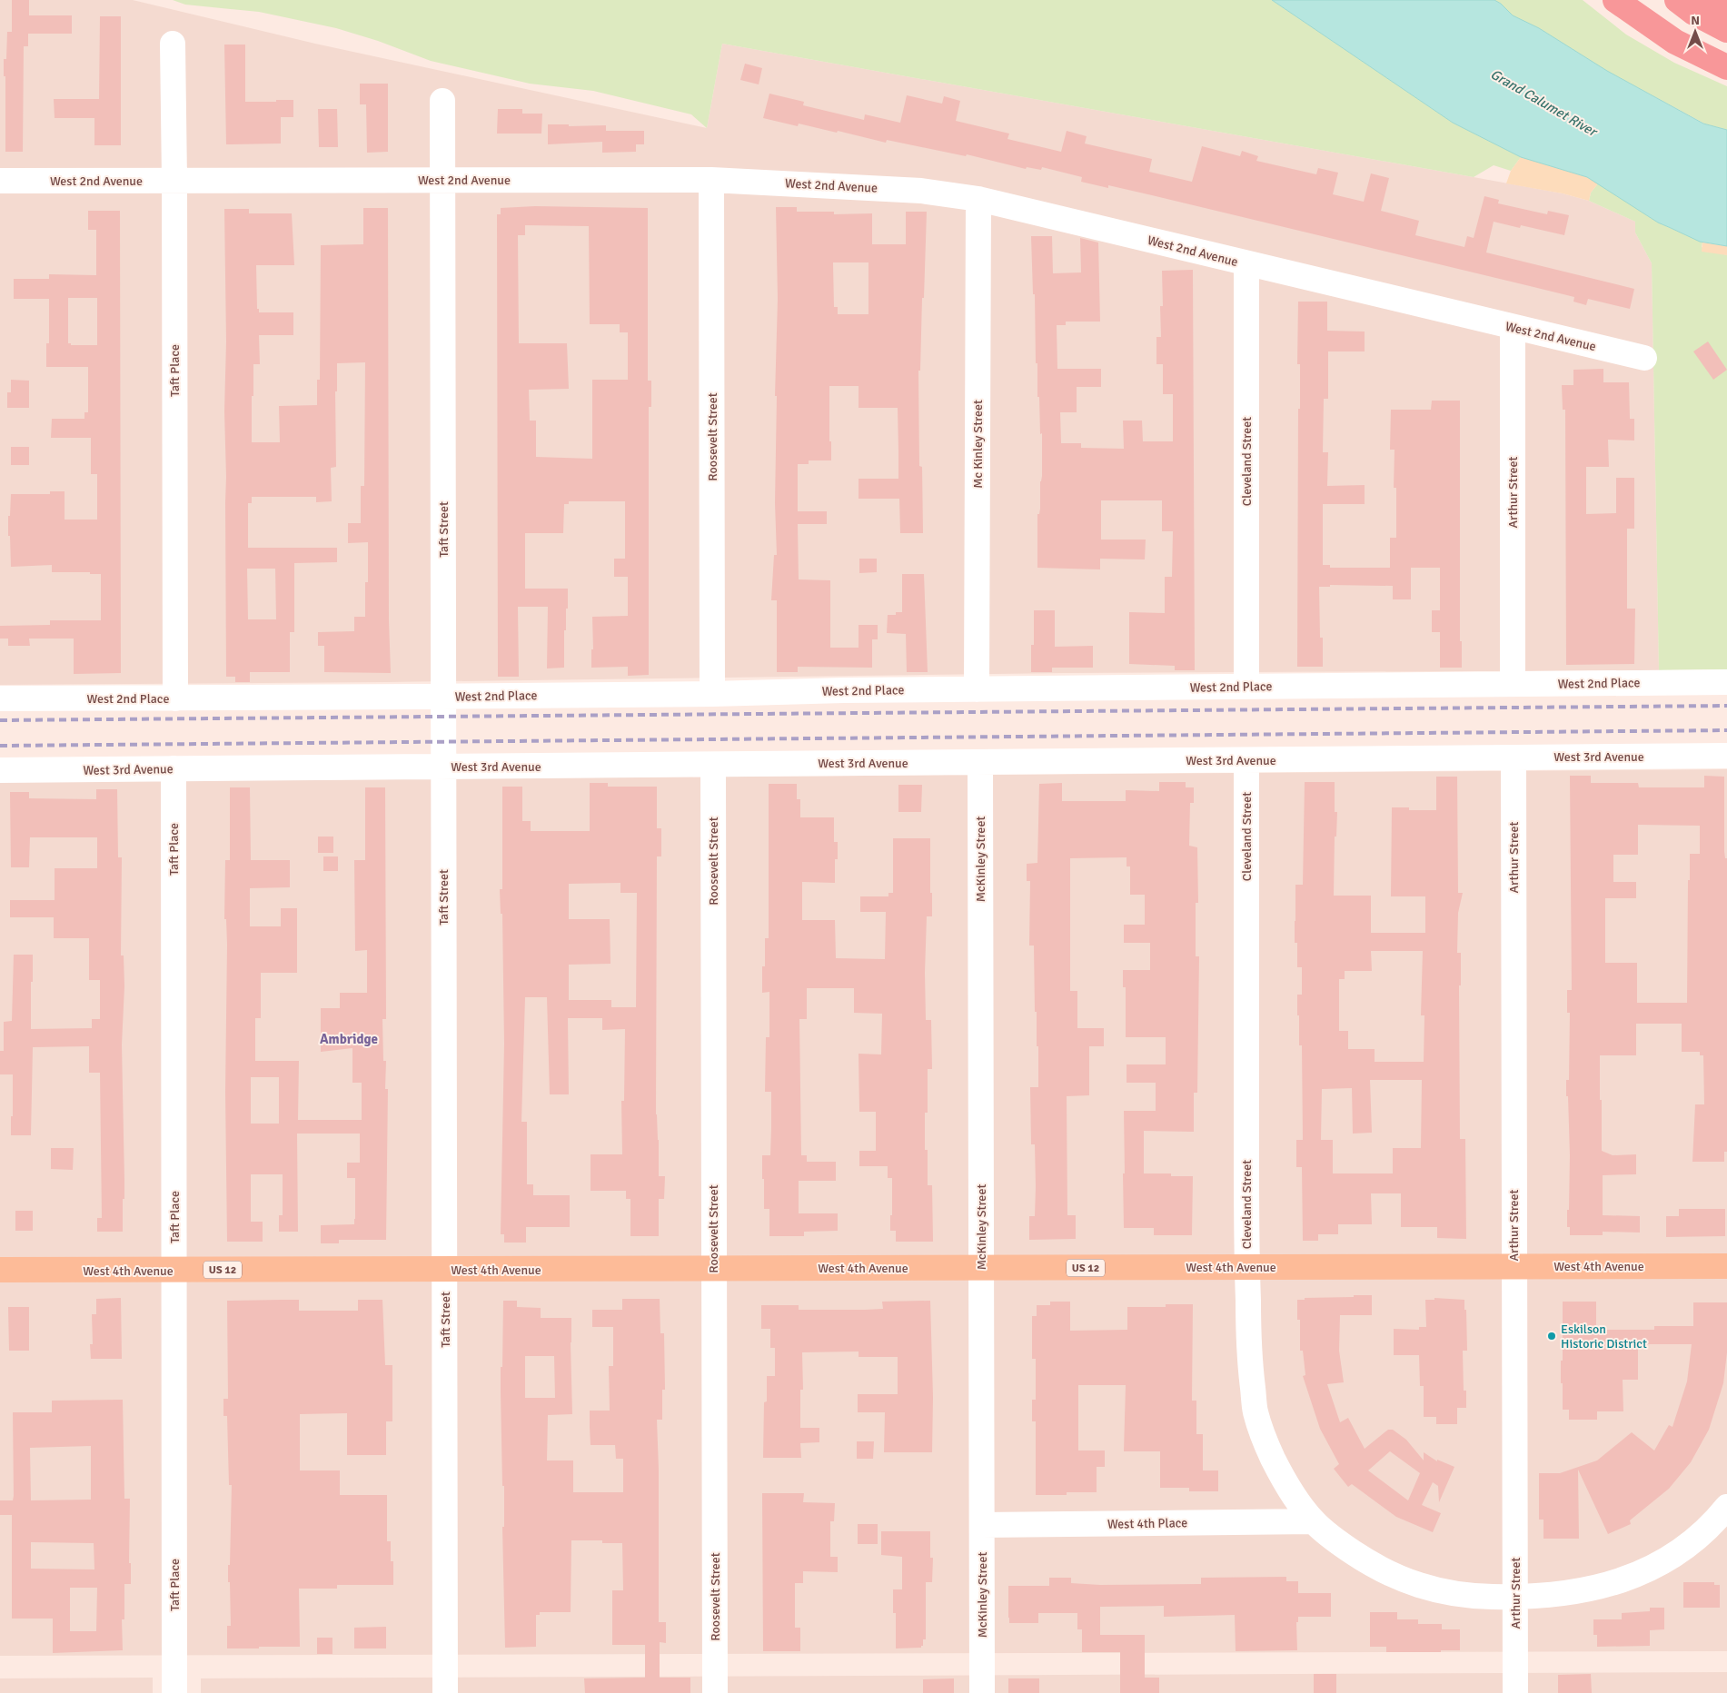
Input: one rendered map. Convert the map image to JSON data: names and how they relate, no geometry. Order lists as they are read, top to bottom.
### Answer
{
  "streets": {
    "main road": ["West 4th Avenue", "US 12"],
    "street": [
      "West 2nd Avenue",
      "Taft Place",
      "Roosevelt Street",
      "Mc Kinley Street",
      "Cleveland Street",
      "Arthur Street",
      "Taft Street",
      "West 2nd Place",
      "West 3rd Avenue",
      "McKinley Street",
      "West 4th Place"
    ]
  },
  "crossings": [
    ["West 2nd Avenue", "Taft Place"],
    ["West 2nd Avenue", "Roosevelt Street"],
    ["West 2nd Avenue", "Mc Kinley Street"],
    ["West 2nd Avenue", "Cleveland Street"],
    ["West 2nd Avenue", "Arthur Street"],
    ["West 2nd Avenue", "Taft Street"],
    ["Taft Place", "West 2nd Place"],
    ["Taft Place", "West 3rd Avenue"],
    ["Taft Place", "West 4th Avenue"],
    ["Roosevelt Street", "West 2nd Place"],
    ["Roosevelt Street", "West 3rd Avenue"],
    ["Roosevelt Street", "West 4th Avenue"],
    ["Mc Kinley Street", "West 2nd Place"],
    ["Cleveland Street", "Arthur Street"],
    ["Cleveland Street", "West 2nd Place"],
    ["Cleveland Street", "West 3rd Avenue"],
    ["Cleveland Street", "West 4th Avenue"],
    ["Cleveland Street", "West 4th Place"],
    ["Arthur Street", "West 2nd Place"],
    ["Arthur Street", "West 3rd Avenue"],
    ["Arthur Street", "West 4th Avenue"],
    ["Taft Street", "West 2nd Place"],
    ["Taft Street", "West 3rd Avenue"],
    ["Taft Street", "West 4th Avenue"],
    ["West 3rd Avenue", "McKinley Street"],
    ["McKinley Street", "West 4th Avenue"],
    ["McKinley Street", "West 4th Place"]
  ],
  "districts": ["Ambridge"],
  "water": ["Grand Calumet River"],
  "places": ["Eskilson Historic District"],
  "north": "top"
}
